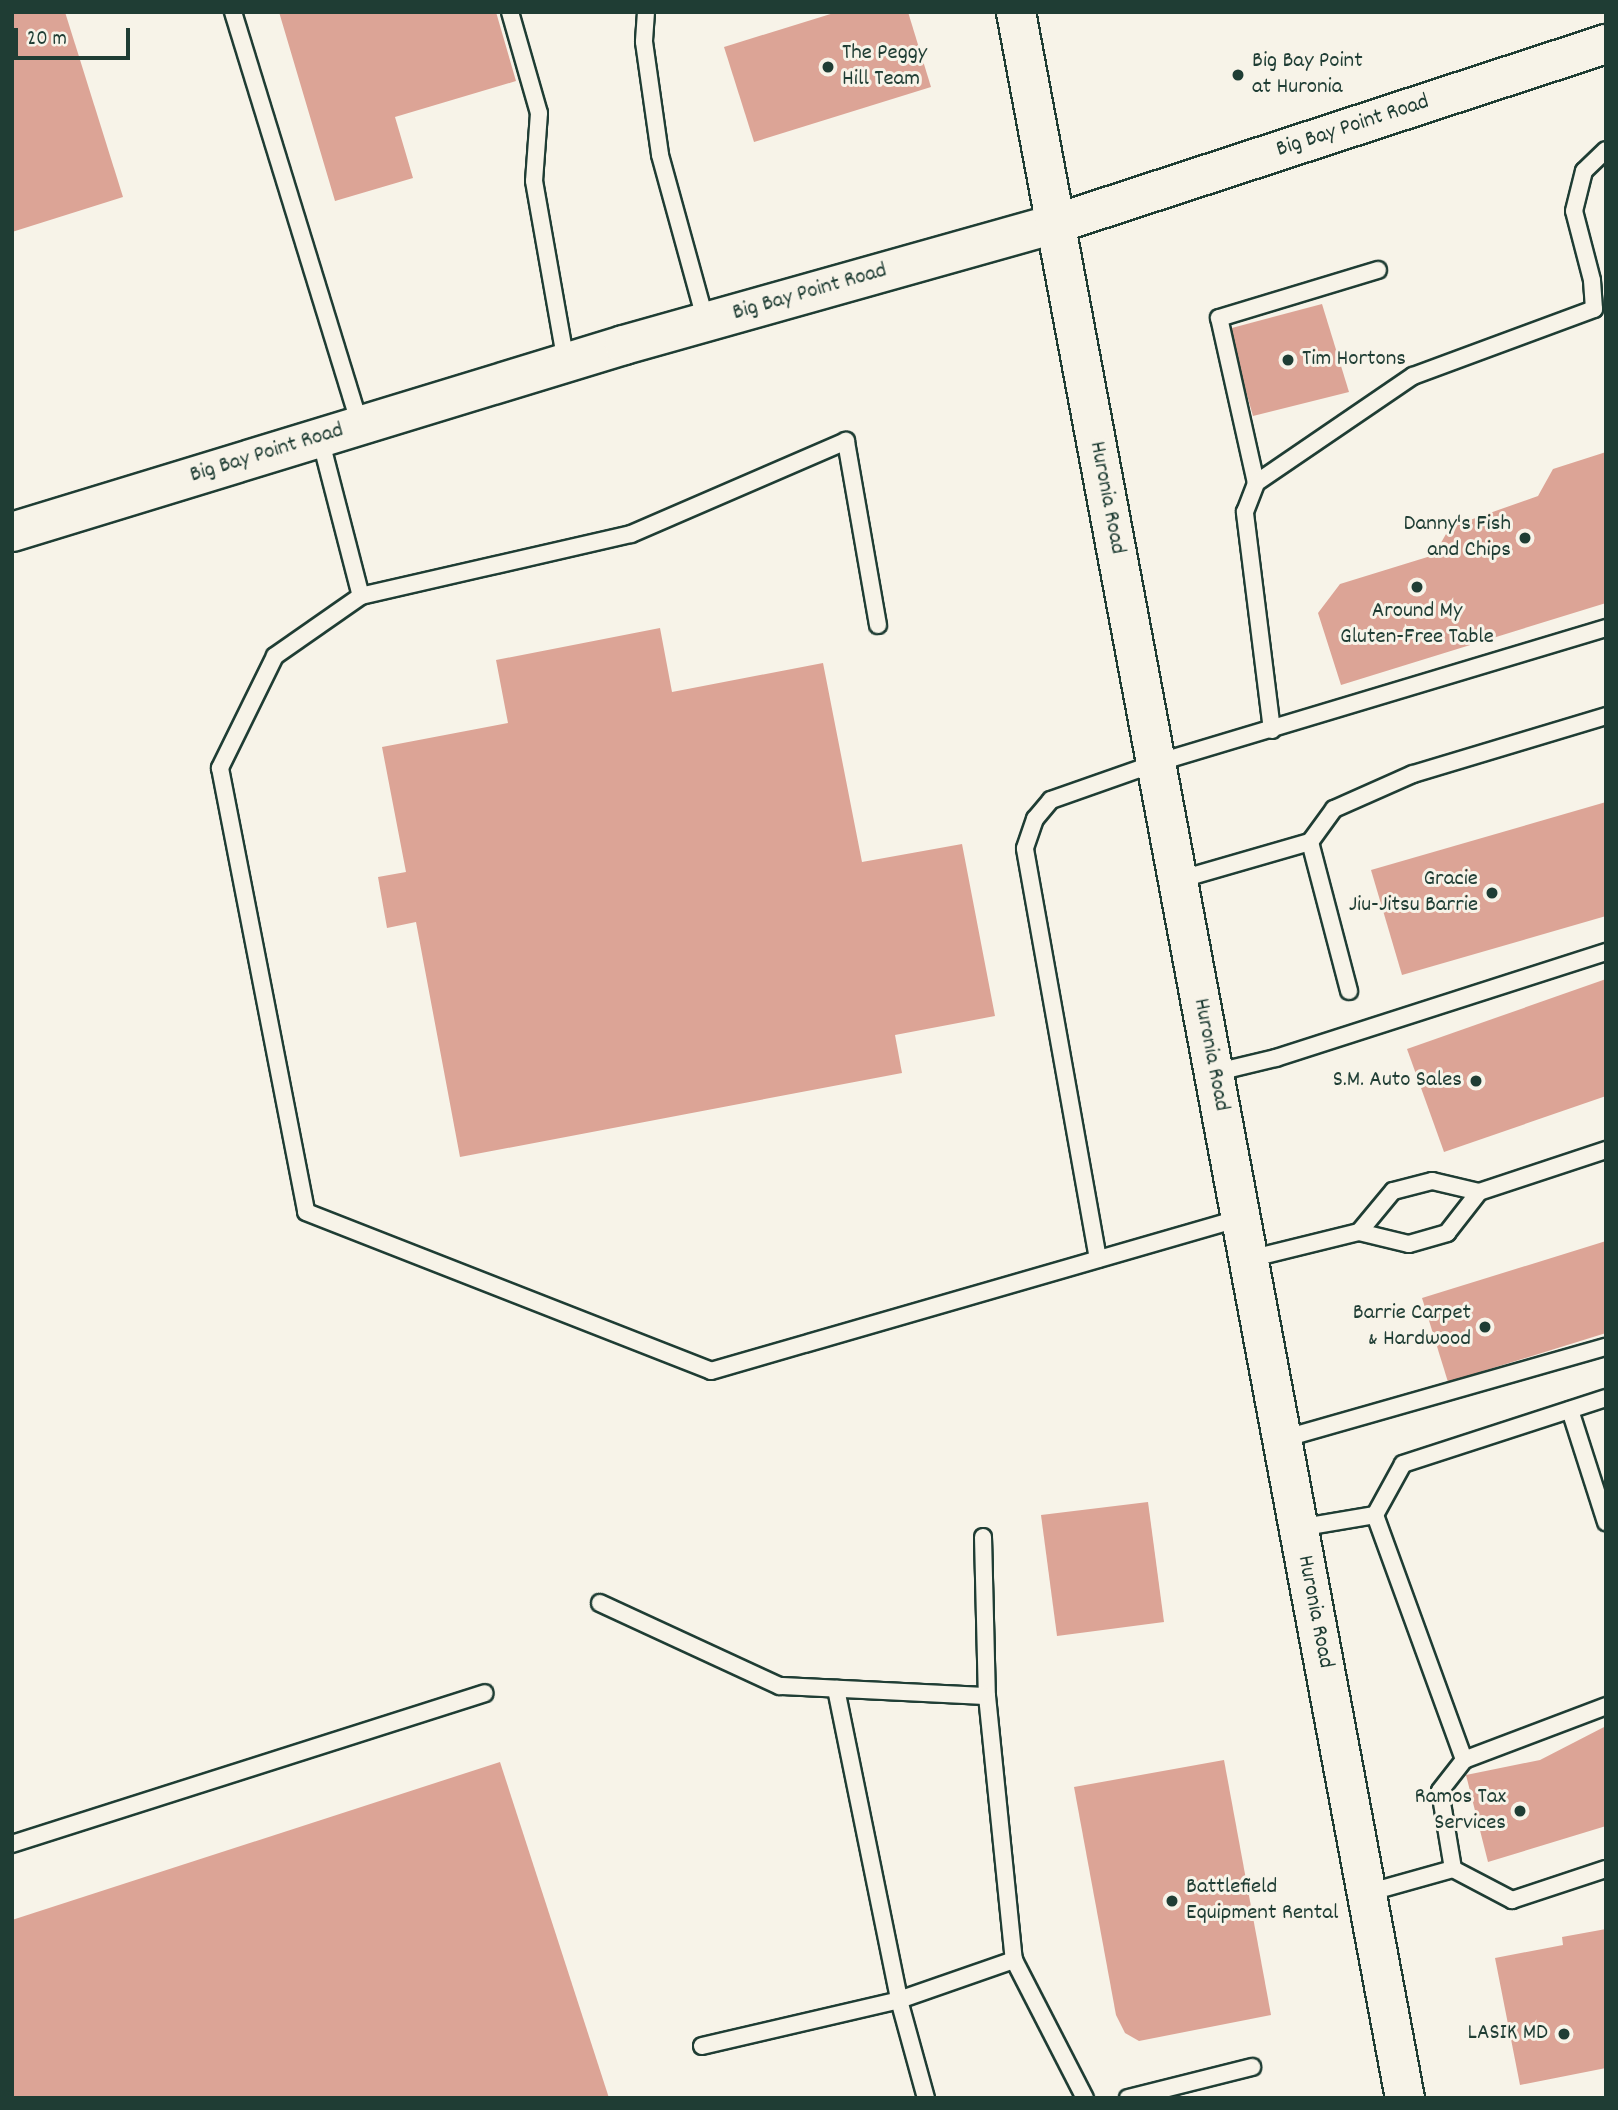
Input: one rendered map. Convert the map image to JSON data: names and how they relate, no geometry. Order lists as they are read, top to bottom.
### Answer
{
  "streets": {
    "main road": ["Big Bay Point Road", "Huronia Road"]
  },
  "crossings": [
    ["Big Bay Point Road", "Huronia Road"]
  ],
  "places": [
    "The Peggy Hill Team",
    "Big Bay Point at Huronia",
    "Tim Hortons",
    "Danny's Fish and Chips",
    "Around My Gluten-Free Table",
    "Gracie Jiu-Jitsu Barrie",
    "S.M. Auto Sales",
    "Barrie Carpet & Hardwood",
    "Ramos Tax Services",
    "Battlefield Equipment Rental",
    "LASIK MD"
  ],
  "scale_bar": "20 m"
}
